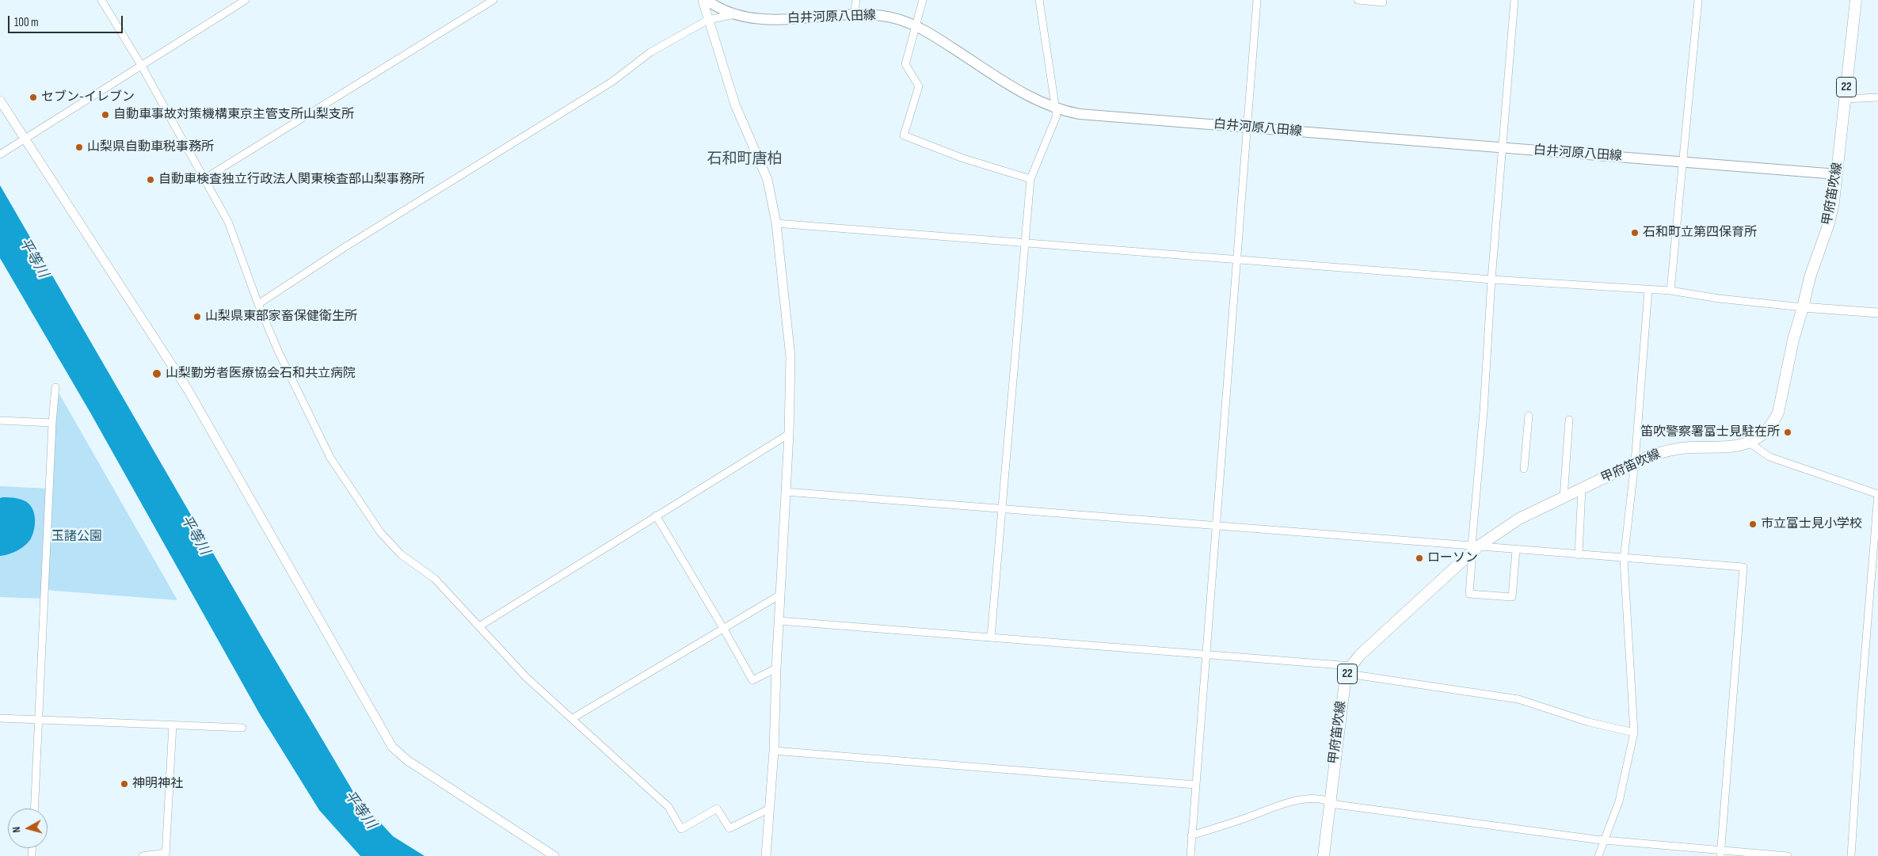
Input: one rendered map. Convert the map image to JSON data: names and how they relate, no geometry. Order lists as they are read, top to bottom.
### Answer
{
  "streets": {
    "main road": ["白井河原八田線", "22", "甲府笛吹線"]
  },
  "crossings": [
    ["白井河原八田線", "甲府笛吹線"]
  ],
  "districts": ["石和町唐柏"],
  "water": ["平等川"],
  "parks": ["玉諸公園"],
  "places": [
    "セブン-イレブン",
    "自動車事故対策機構東京主管支所山梨支所",
    "山梨県自動車税事務所",
    "自動車検査独立行政法人関東検査部山梨事務所",
    "石和町立第四保育所",
    "山梨県東部家畜保健衛生所",
    "山梨勤労者医療協会石和共立病院",
    "笛吹警察署富士見駐在所",
    "市立富士見小学校",
    "ローソン",
    "神明神社"
  ],
  "scale_bar": "100 m",
  "north": "left"
}
